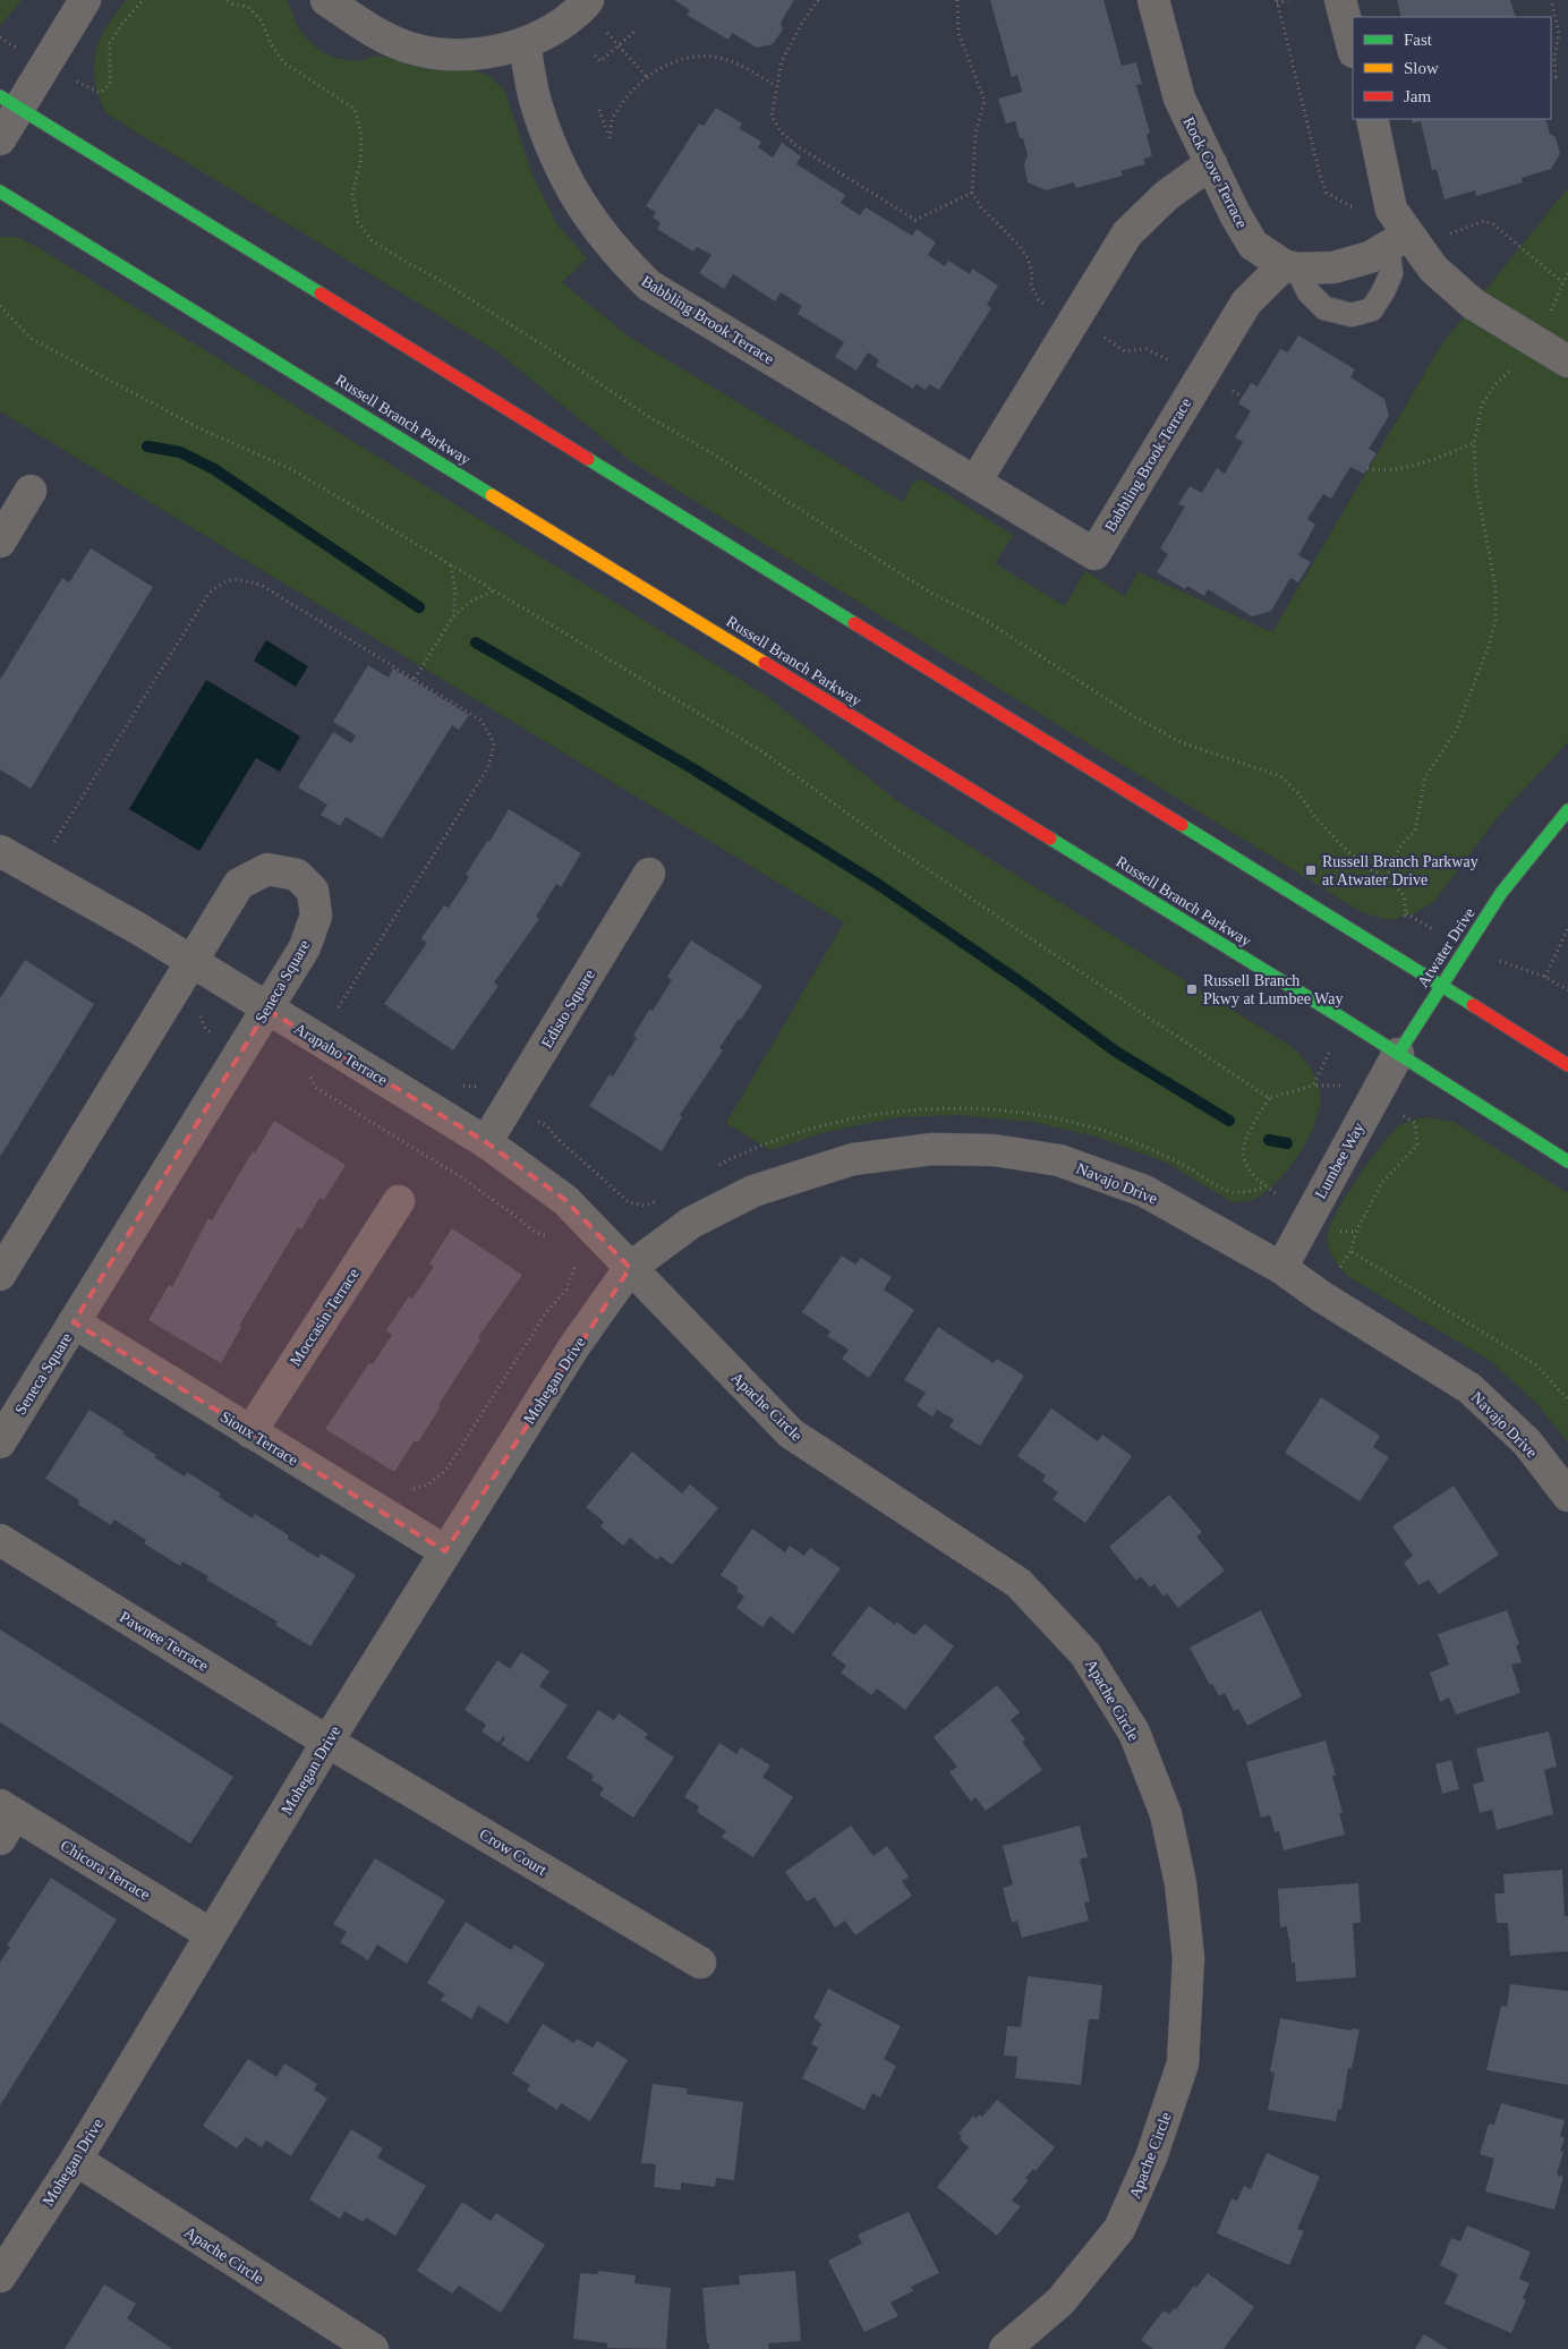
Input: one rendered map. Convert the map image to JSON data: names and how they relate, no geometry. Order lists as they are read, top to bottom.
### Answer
{
  "streets": {
    "main road": ["Russell Branch Parkway", "Atwater Drive"],
    "street": [
      "Rock Cove Terrace",
      "Babbling Brook Terrace",
      "Seneca Square",
      "Edisto Square",
      "Arapaho Terrace",
      "Lumbee Way",
      "Navajo Drive",
      "Moccasin Terrace",
      "Mohegan Drive",
      "Apache Circle",
      "Sioux Terrace",
      "Pawnee Terrace",
      "Crow Court",
      "Chicora Terrace"
    ]
  },
  "crossings": [
    ["Rock Cove Terrace", "Babbling Brook Terrace"],
    ["Russell Branch Parkway", "Atwater Drive"],
    ["Russell Branch Parkway", "Lumbee Way"],
    ["Atwater Drive", "Lumbee Way"],
    ["Seneca Square", "Arapaho Terrace"],
    ["Seneca Square", "Sioux Terrace"],
    ["Edisto Square", "Arapaho Terrace"],
    ["Arapaho Terrace", "Navajo Drive"],
    ["Arapaho Terrace", "Mohegan Drive"],
    ["Arapaho Terrace", "Apache Circle"],
    ["Lumbee Way", "Navajo Drive"],
    ["Navajo Drive", "Mohegan Drive"],
    ["Navajo Drive", "Apache Circle"],
    ["Moccasin Terrace", "Sioux Terrace"],
    ["Mohegan Drive", "Apache Circle"],
    ["Mohegan Drive", "Sioux Terrace"],
    ["Mohegan Drive", "Pawnee Terrace"],
    ["Mohegan Drive", "Crow Court"],
    ["Mohegan Drive", "Chicora Terrace"],
    ["Pawnee Terrace", "Crow Court"]
  ],
  "places": {
    "transit": ["Russell Branch Parkway at Atwater Drive", "Russell Branch Pkwy at Lumbee Way"]
  },
  "legend": ["Fast", "Slow", "Jam"]
}
